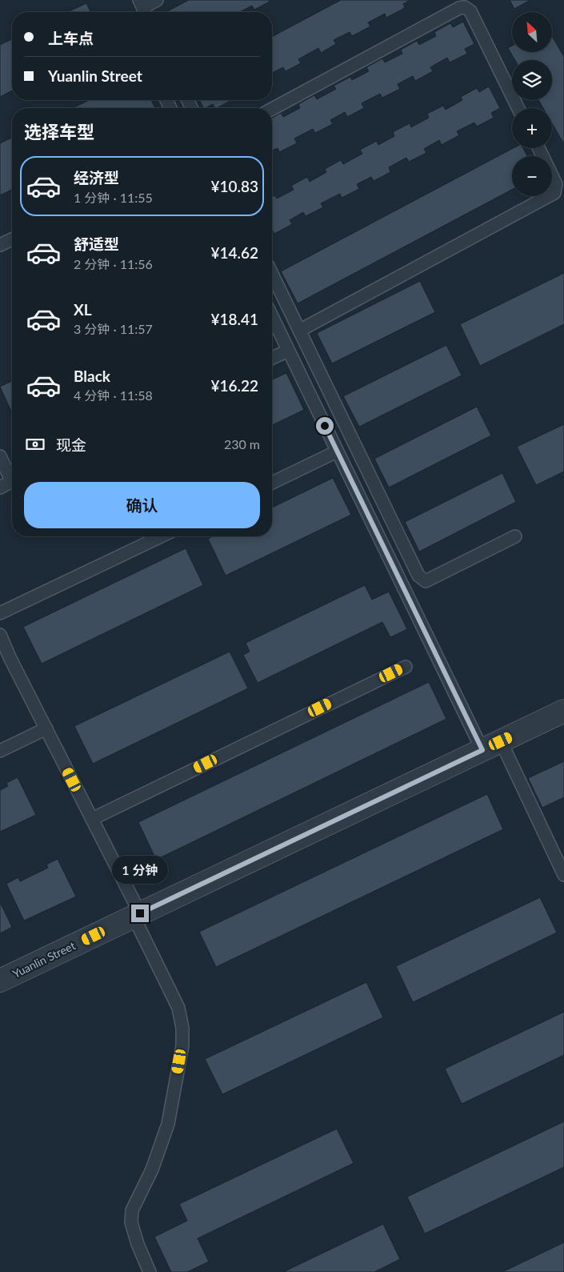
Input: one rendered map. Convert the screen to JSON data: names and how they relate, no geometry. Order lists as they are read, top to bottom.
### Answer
{
  "streets": {
    "street": ["Yuanlin Street"]
  },
  "north": "top left",
  "page": {
    "map_buttons": ["+", "−"],
    "banner": ["上车点", "Yuanlin Street"],
    "heading": "选择车型",
    "list": [
      {
        "name": "经济型",
        "note": "1 分钟 · 11:55",
        "value": "¥10.83"
      },
      {
        "name": "舒适型",
        "note": "2 分钟 · 11:56",
        "value": "¥14.62"
      },
      {
        "name": "XL",
        "note": "3 分钟 · 11:57",
        "value": "¥18.41"
      },
      {
        "name": "Black",
        "note": "4 分钟 · 11:58",
        "value": "¥16.22"
      }
    ],
    "pay": ["现金", "230 m"],
    "buttons": "确认",
    "bubble": "1 分钟"
  }
}
